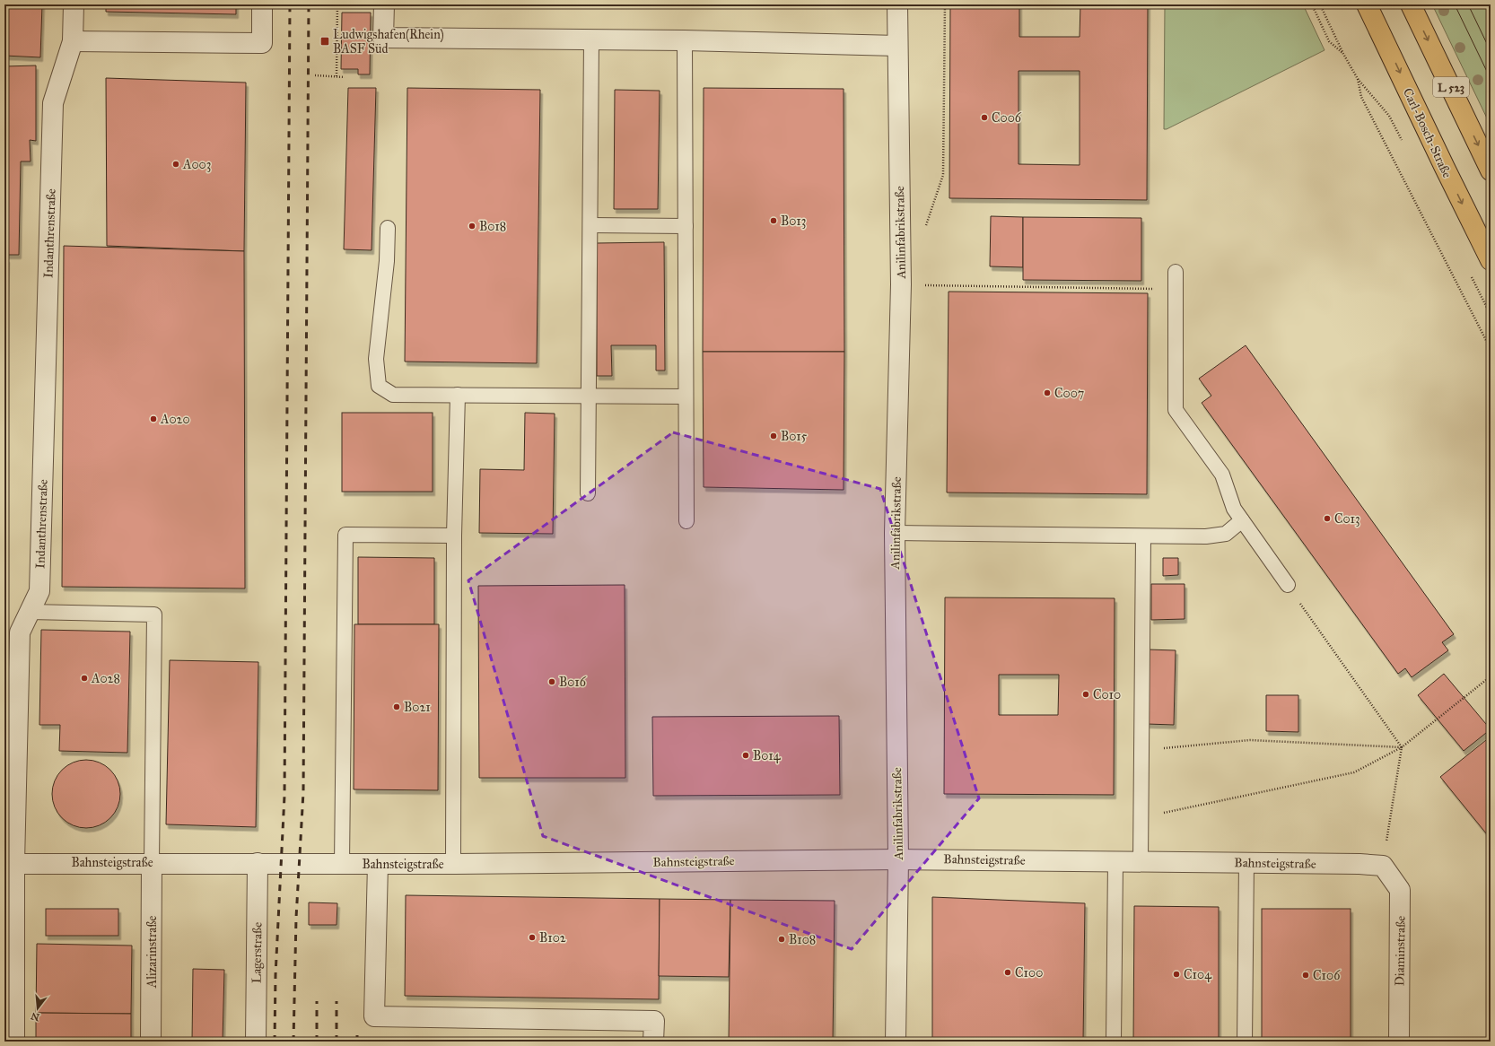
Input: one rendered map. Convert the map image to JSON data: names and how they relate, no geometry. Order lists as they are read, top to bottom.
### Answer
{
  "streets": {
    "main road": ["L 523", "Carl-Bosch-Straße"],
    "street": [
      "Anilinfabrikstraße",
      "Indanthrenstraße",
      "Bahnsteigstraße",
      "Diaminstraße",
      "Alizarinstraße",
      "Lagerstraße"
    ]
  },
  "crossings": [
    ["Anilinfabrikstraße", "Bahnsteigstraße"],
    ["Indanthrenstraße", "Bahnsteigstraße"],
    ["Bahnsteigstraße", "Diaminstraße"],
    ["Bahnsteigstraße", "Alizarinstraße"],
    ["Bahnsteigstraße", "Lagerstraße"]
  ],
  "places": {
    "transit": ["Ludwigshafen(Rhein) BASF Süd"],
    "other": [
      "C006",
      "A003",
      "B013",
      "B018",
      "C007",
      "A020",
      "B015",
      "C013",
      "A028",
      "B016",
      "C010",
      "B021",
      "B014",
      "B102",
      "B108",
      "C100",
      "C104",
      "C106"
    ]
  },
  "north": "bottom"
}
